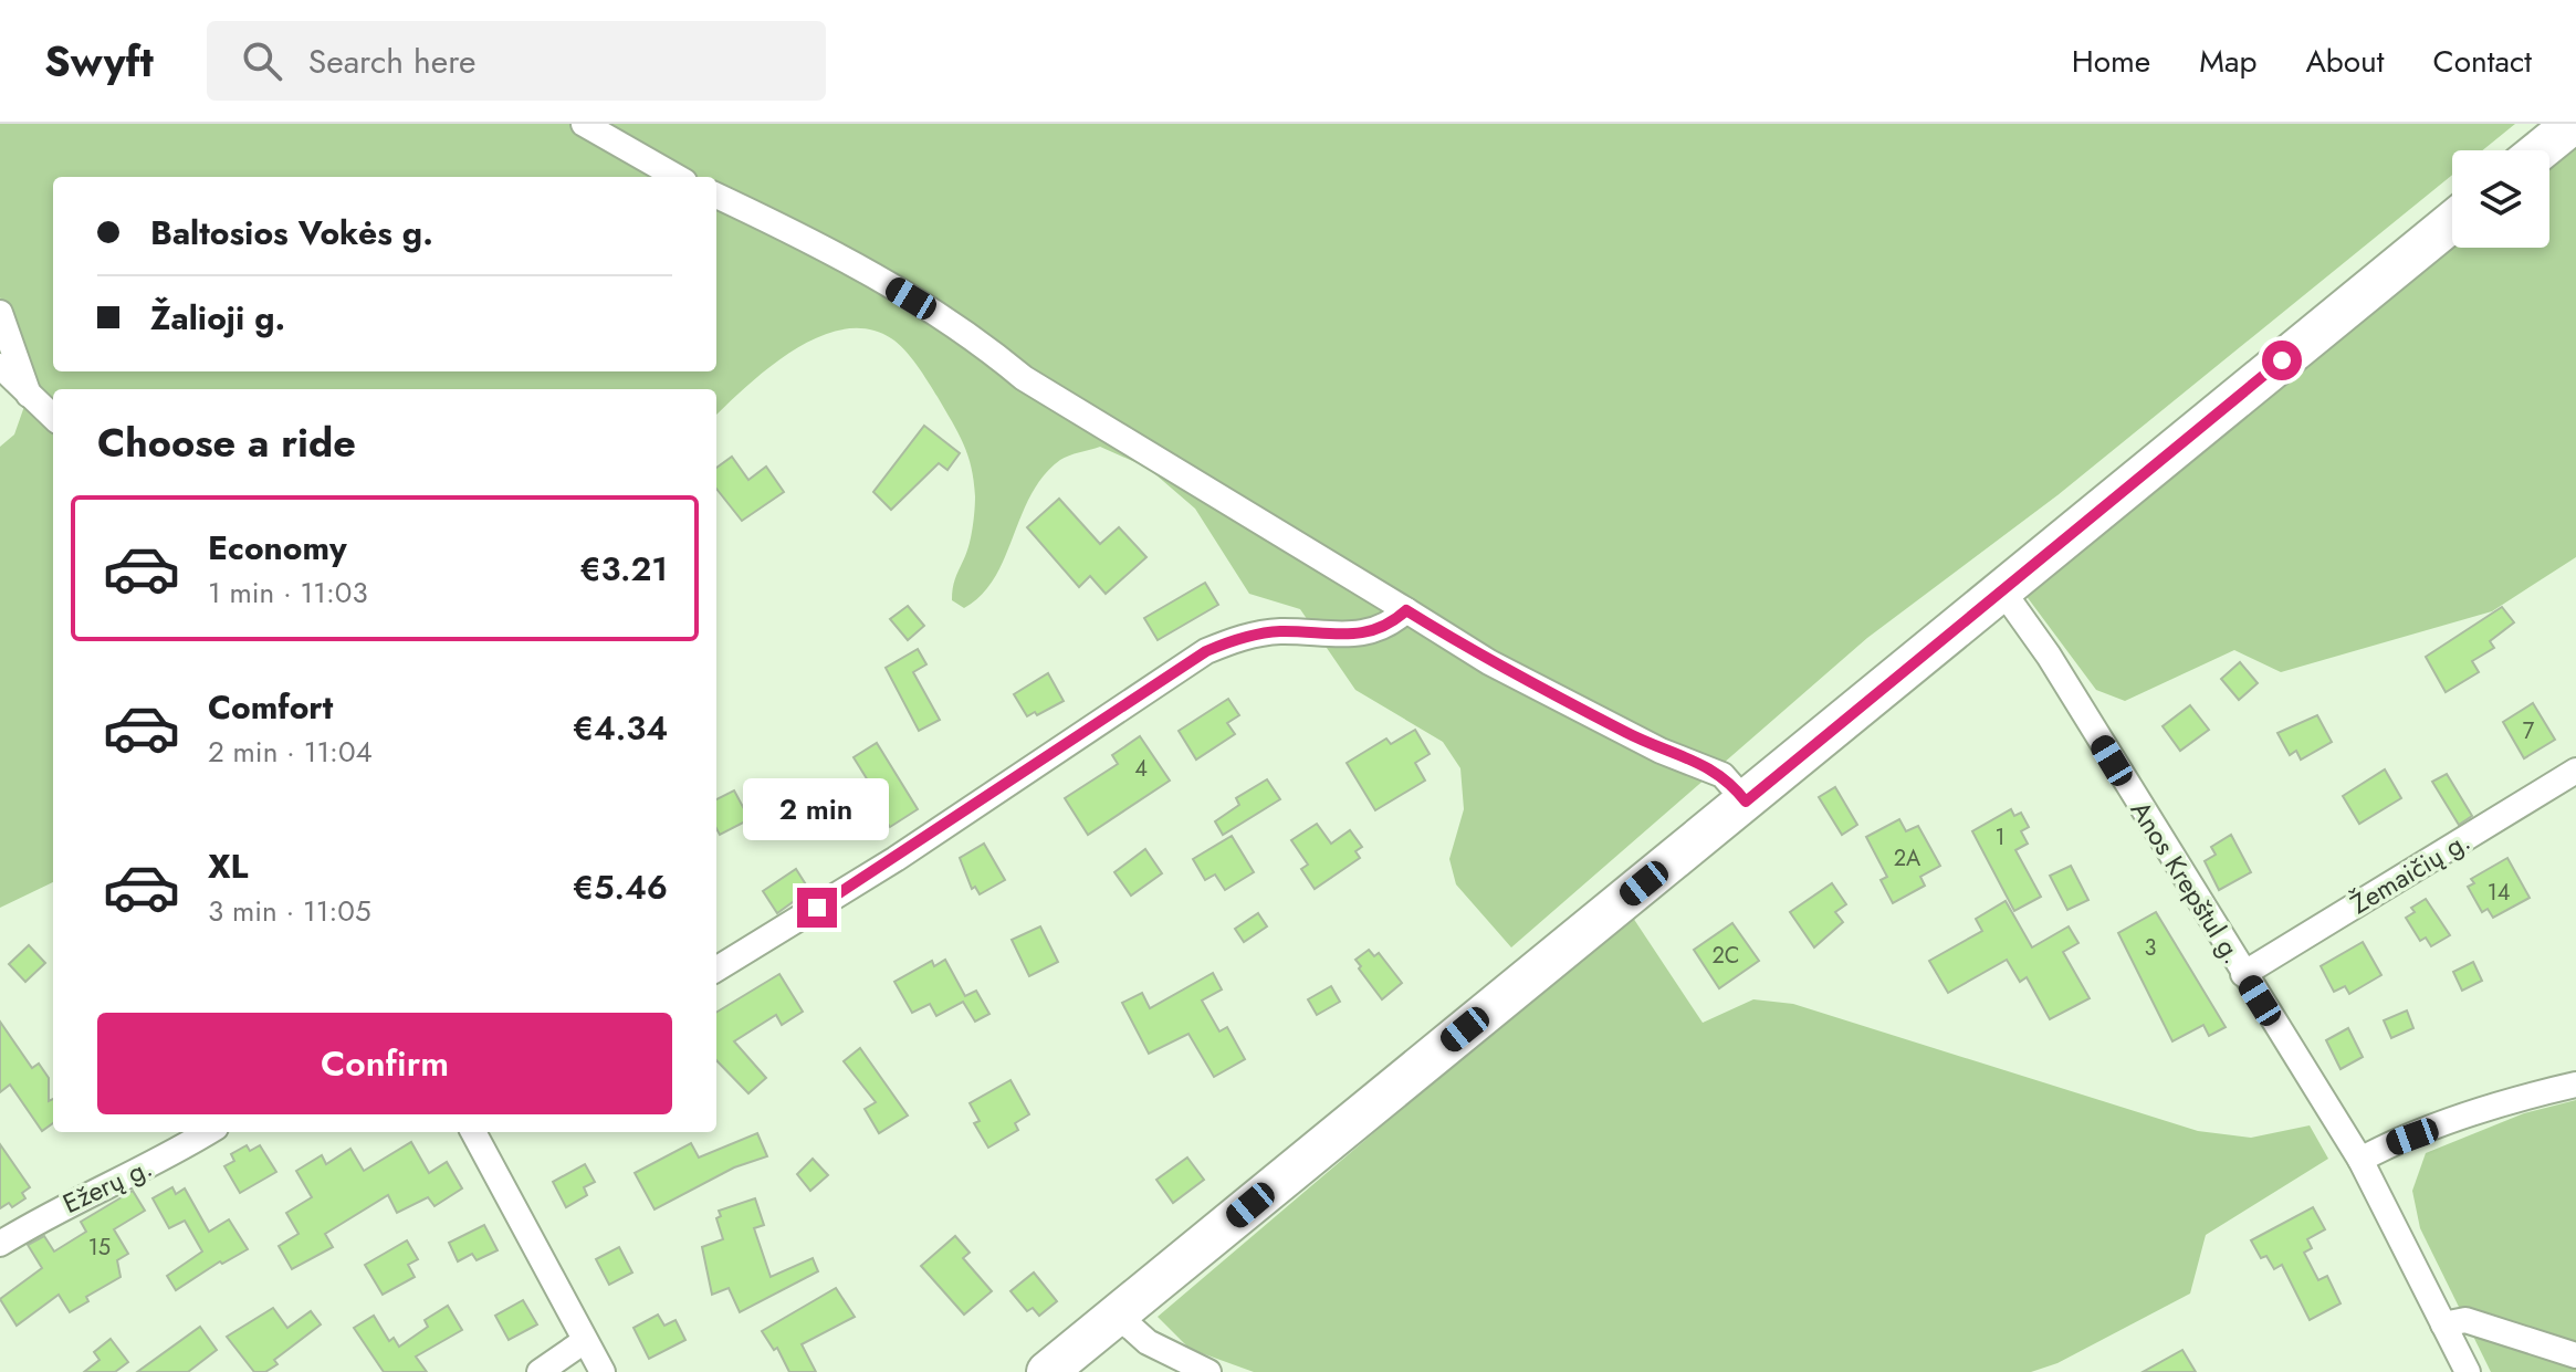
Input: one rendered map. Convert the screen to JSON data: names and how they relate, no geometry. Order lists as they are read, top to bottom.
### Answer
{
  "streets": {
    "street": ["Žemaičių g.", "Anos Krepštul g.", "Ežerų g."]
  },
  "crossings": [
    ["Žemaičių g.", "Anos Krepštul g."]
  ],
  "house_numbers": [
    "7",
    "4",
    "1",
    "2A",
    "14",
    "3",
    "2C",
    "15"
  ],
  "page": {
    "header": "Swyft",
    "search": "Search here",
    "nav": [
      "Home",
      "Map",
      "About",
      "Contact"
    ],
    "banner": ["Baltosios Vokės g.", "Žalioji g."],
    "heading": "Choose a ride",
    "list": [
      {
        "name": "Economy",
        "note": "1 min · 11:03",
        "value": "€3.21"
      },
      {
        "name": "Comfort",
        "note": "2 min · 11:04",
        "value": "€4.34"
      },
      {
        "name": "XL",
        "note": "3 min · 11:05",
        "value": "€5.46"
      }
    ],
    "bubble": "2 min",
    "buttons": "Confirm"
  }
}
